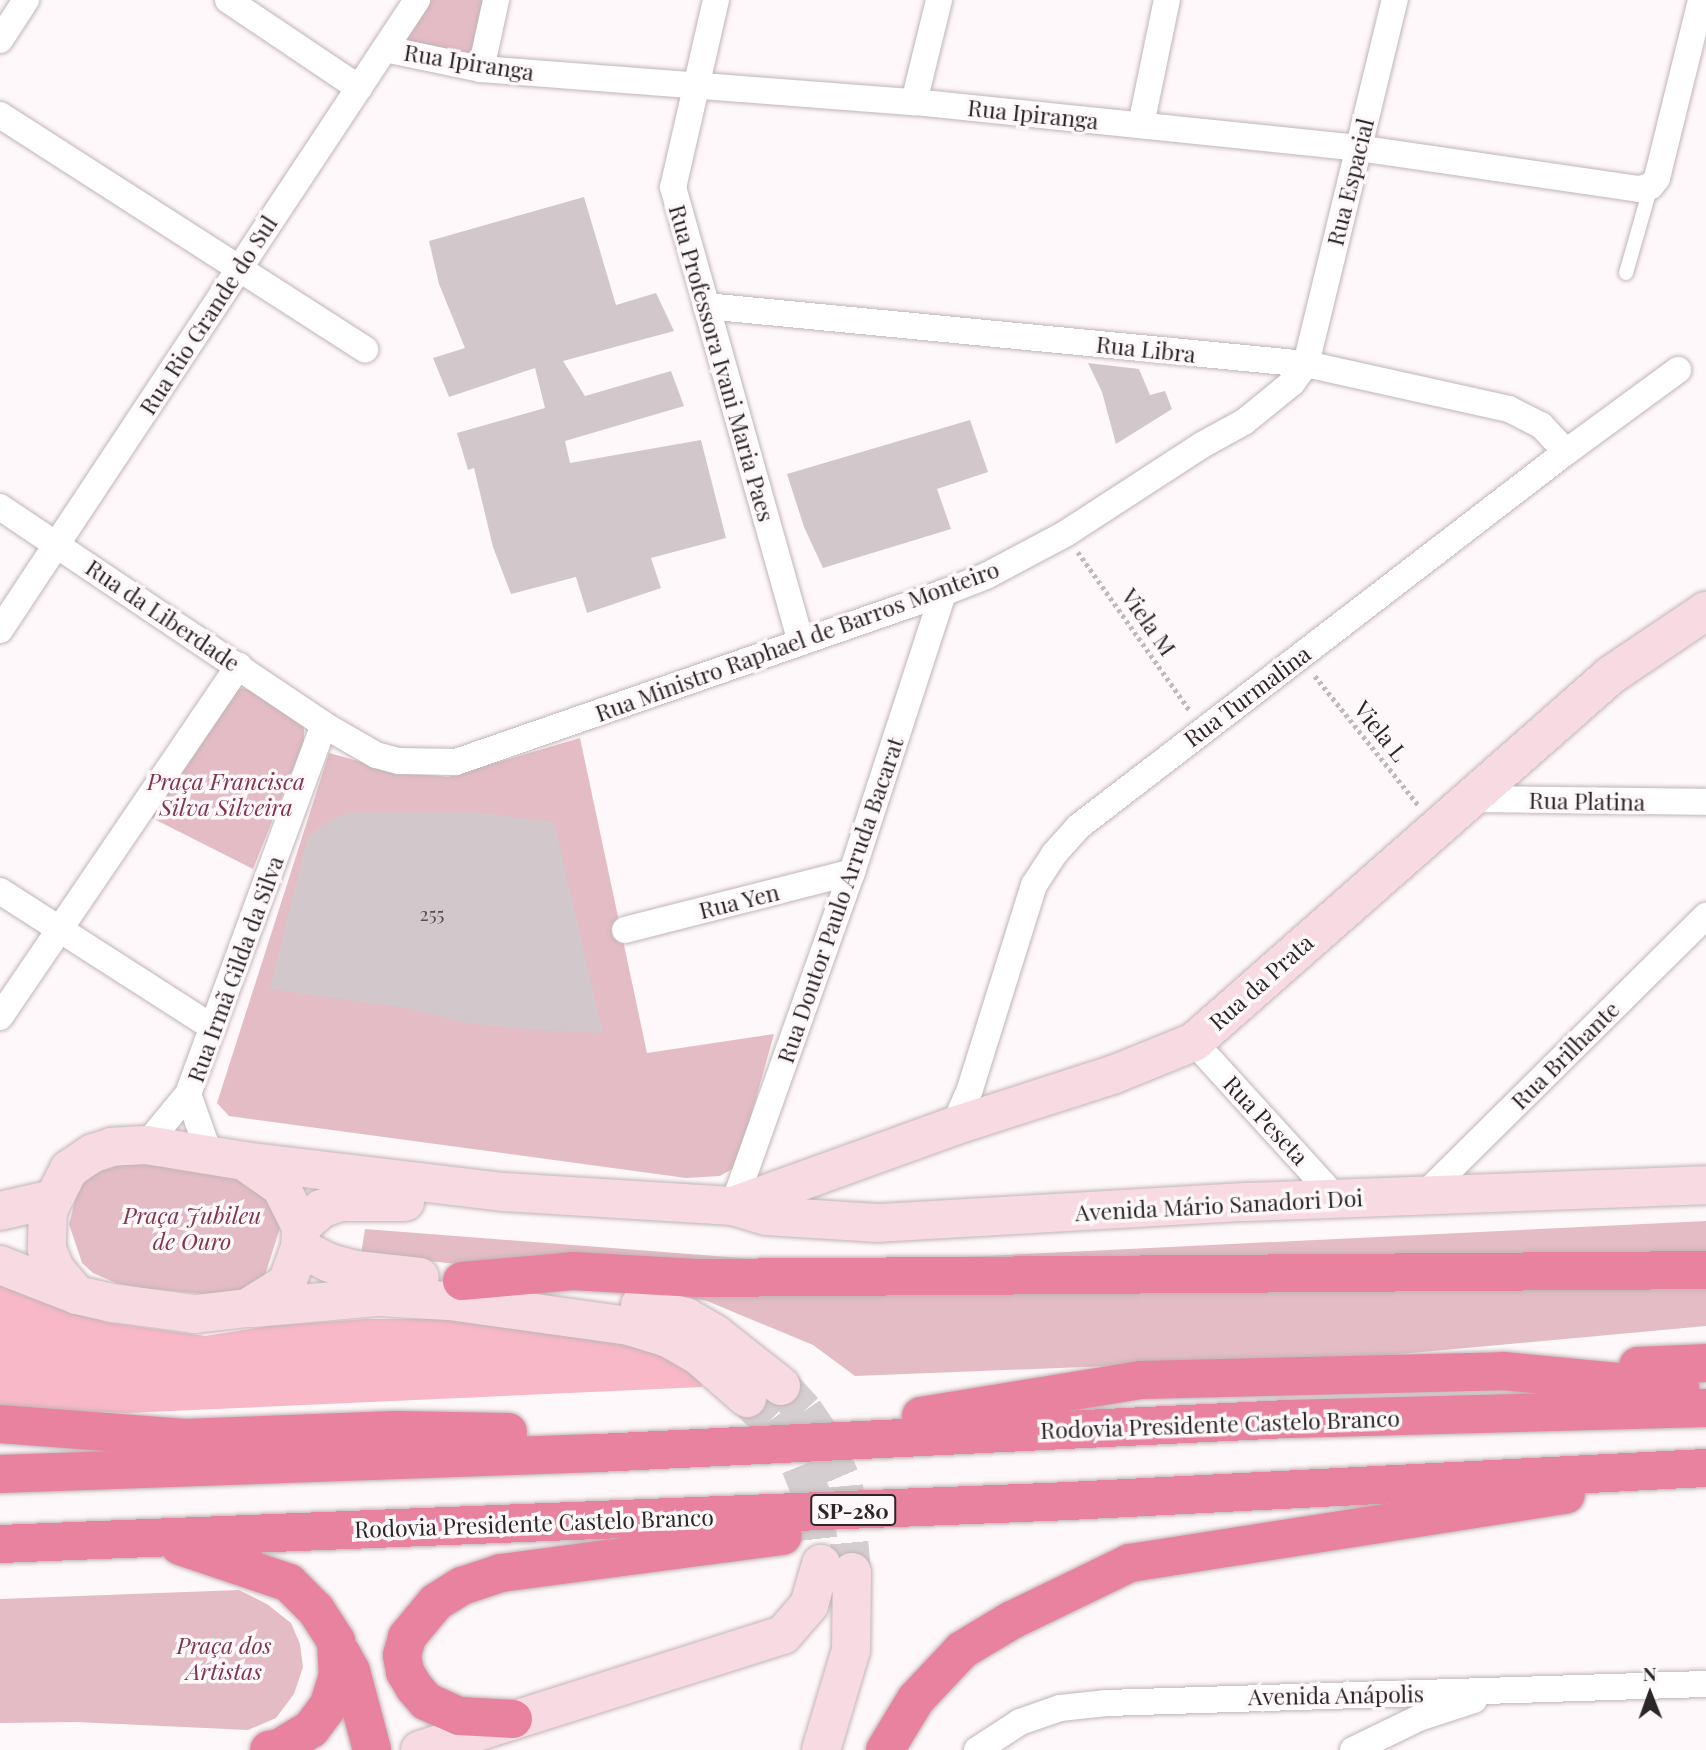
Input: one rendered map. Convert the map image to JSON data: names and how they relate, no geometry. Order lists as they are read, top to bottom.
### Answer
{
  "streets": {
    "highway": ["Rodovia Presidente Castelo Branco", "SP-280"],
    "main road": ["Rua da Prata", "Avenida Mário Sanadori Doi"],
    "street": [
      "Rua Ipiranga",
      "Rua Espacial",
      "Rua Rio Grande do Sul",
      "Rua Libra",
      "Rua Professora Ivani Maria Paes",
      "Rua da Liberdade",
      "Rua Ministro Raphael de Barros Monteiro",
      "Rua Turmalina",
      "Rua Platina",
      "Rua Doutor Paulo Arruda Bacarat",
      "Rua Yen",
      "Rua Irmã Gilda da Silva",
      "Rua Brilhante",
      "Rua Peseta",
      "Avenida Anápolis"
    ],
    "path": ["Viela M", "Viela L"]
  },
  "crossings": [
    ["Rua Ipiranga", "Rua Espacial"],
    ["Rua Ipiranga", "Rua Rio Grande do Sul"],
    ["Rua Ipiranga", "Rua Professora Ivani Maria Paes"],
    ["Rua Espacial", "Rua Libra"],
    ["Rua Espacial", "Rua Ministro Raphael de Barros Monteiro"],
    ["Rua Rio Grande do Sul", "Rua da Liberdade"],
    ["Rua Libra", "Rua Professora Ivani Maria Paes"],
    ["Rua Libra", "Rua Ministro Raphael de Barros Monteiro"],
    ["Rua Libra", "Rua Turmalina"],
    ["Rua Professora Ivani Maria Paes", "Rua Ministro Raphael de Barros Monteiro"],
    ["Rua da Liberdade", "Rua Ministro Raphael de Barros Monteiro"],
    ["Rua da Liberdade", "Rua Irmã Gilda da Silva"],
    ["Viela M", "Rua Ministro Raphael de Barros Monteiro"],
    ["Viela M", "Rua Turmalina"],
    ["Rua Ministro Raphael de Barros Monteiro", "Rua Doutor Paulo Arruda Bacarat"],
    ["Rua Ministro Raphael de Barros Monteiro", "Rua Irmã Gilda da Silva"],
    ["Rua Turmalina", "Viela L"],
    ["Rua Turmalina", "Rua da Prata"],
    ["Viela L", "Rua da Prata"],
    ["Rua Platina", "Rua da Prata"],
    ["Rua Doutor Paulo Arruda Bacarat", "Rua Yen"],
    ["Rua Doutor Paulo Arruda Bacarat", "Rua da Prata"],
    ["Rua Doutor Paulo Arruda Bacarat", "Avenida Mário Sanadori Doi"],
    ["Rua da Prata", "Rua Peseta"],
    ["Rua da Prata", "Avenida Mário Sanadori Doi"],
    ["Rua Brilhante", "Avenida Mário Sanadori Doi"],
    ["Rua Peseta", "Avenida Mário Sanadori Doi"]
  ],
  "parks": ["Praça Francisca Silva Silveira", "Praça Jubileu de Ouro", "Praça dos Artistas"],
  "house_numbers": ["255"],
  "north": "top"
}
